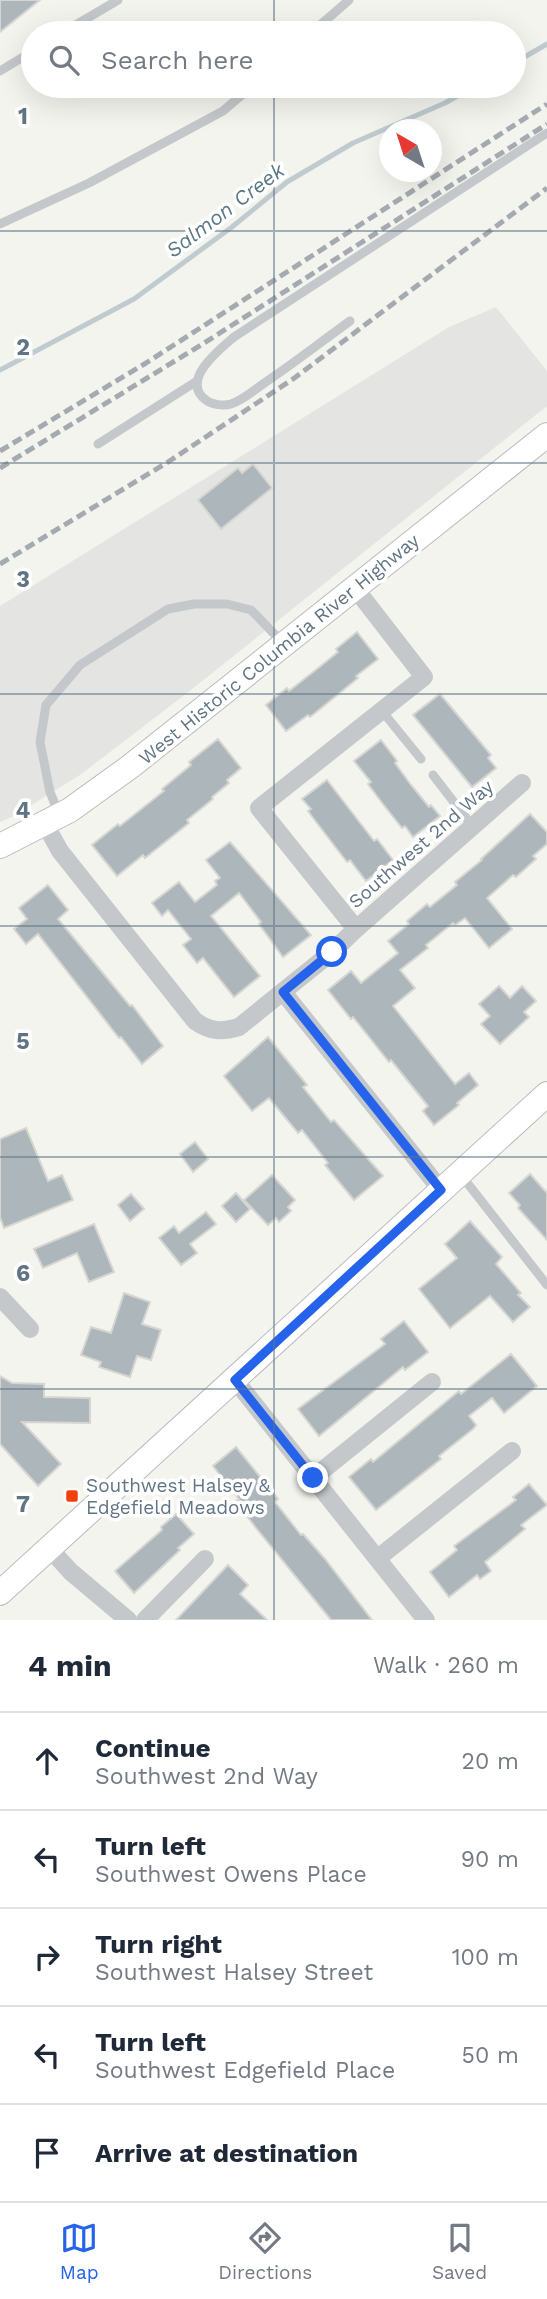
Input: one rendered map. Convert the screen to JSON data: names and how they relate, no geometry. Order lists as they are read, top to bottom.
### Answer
{
  "streets": {
    "street": ["West Historic Columbia River Highway", "Southwest 2nd Way"]
  },
  "crossings": [
    ["West Historic Columbia River Highway", "Southwest 2nd Way"]
  ],
  "water": ["Salmon Creek"],
  "places": {
    "transit": ["Southwest Halsey & Edgefield Meadows"]
  },
  "north": "top left",
  "page": {
    "search": "Search here",
    "heading": ["4 min", "Walk · 260 m"],
    "list": [
      ["Continue", "Southwest 2nd Way", "20 m"],
      ["Turn left", "Southwest Owens Place", "90 m"],
      ["Turn right", "Southwest Halsey Street", "100 m"],
      ["Turn left", "Southwest Edgefield Place", "50 m"],
      "Arrive at destination"
    ],
    "nav": ["Map", "Directions", "Saved"]
  },
  "grid": {
    "rows": [
      "1",
      "2",
      "3",
      "4",
      "5",
      "6",
      "7"
    ]
  }
}
